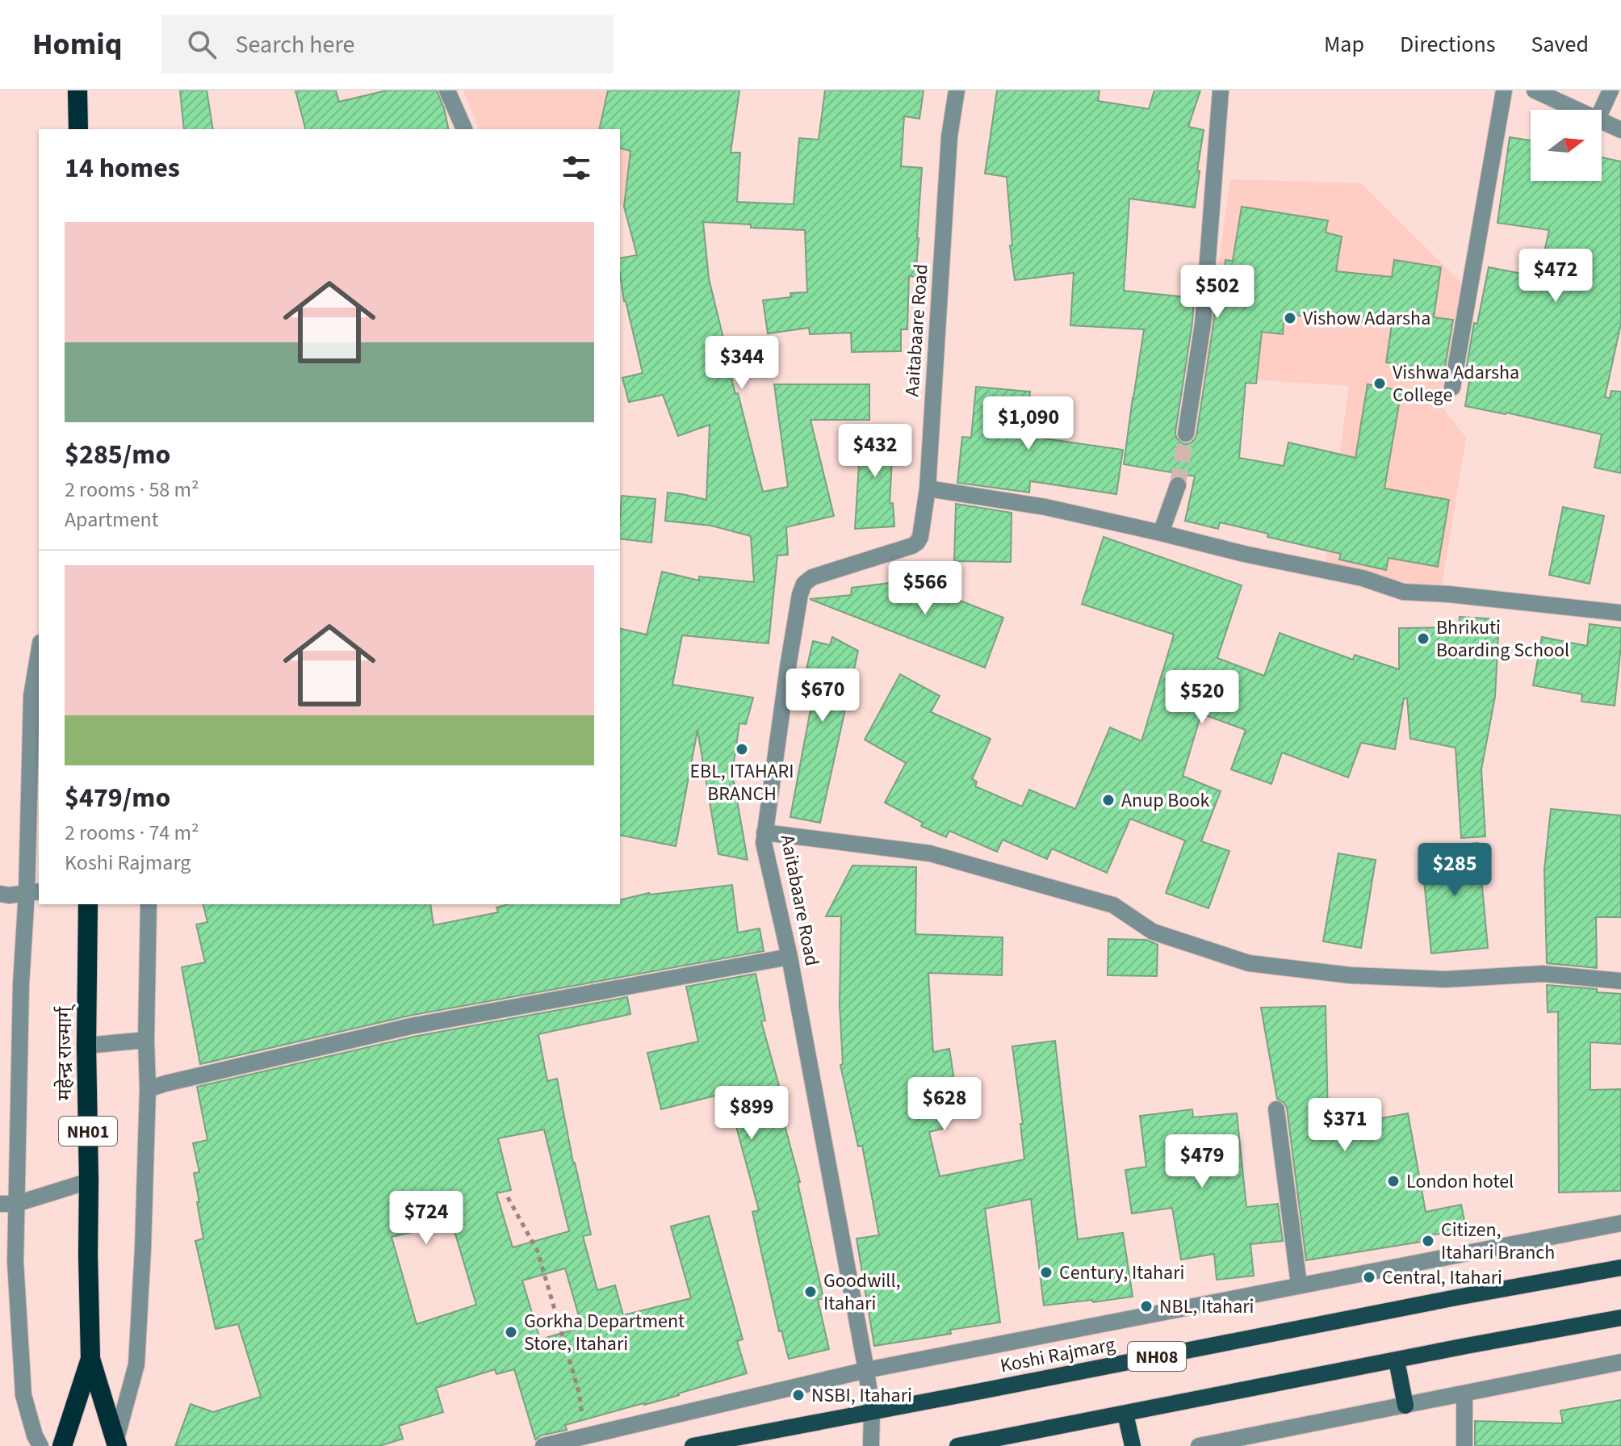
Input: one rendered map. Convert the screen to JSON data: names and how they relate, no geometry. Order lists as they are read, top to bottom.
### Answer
{
  "streets": {
    "highway": ["महेन्द्र राज्मार्ग्", "NH01"],
    "main road": ["Koshi Rajmarg", "NH08"],
    "street": ["Aaitabaare Road"]
  },
  "crossings": [
    ["Aaitabaare Road", "Koshi Rajmarg"]
  ],
  "places": [
    "Vishow Adarsha",
    "Vishwa Adarsha College",
    "Bhrikuti Boarding School",
    "EBL, ITAHARI BRANCH",
    "Anup Book",
    "London hotel",
    "Citizen, Itahari Branch",
    "Century, Itahari",
    "Central, Itahari",
    "Goodwill, Itahari",
    "NBL, Itahari",
    "Gorkha Department Store, Itahari",
    "NSBI, Itahari"
  ],
  "north": "right",
  "page": {
    "header": "Homiq",
    "search": "Search here",
    "nav": ["Map", "Directions", "Saved"],
    "heading": "14 homes",
    "list": [
      {
        "name": "$285/mo",
        "note": "2 rooms · 58 m² · Apartment"
      },
      {
        "name": "$479/mo",
        "note": "2 rooms · 74 m² · Koshi Rajmarg"
      }
    ],
    "price": [
      "$472",
      "$502",
      "$344",
      "$1,090",
      "$432",
      "$566",
      "$670",
      "$520",
      "$285",
      "$628",
      "$899",
      "$371",
      "$479",
      "$724"
    ]
  }
}
